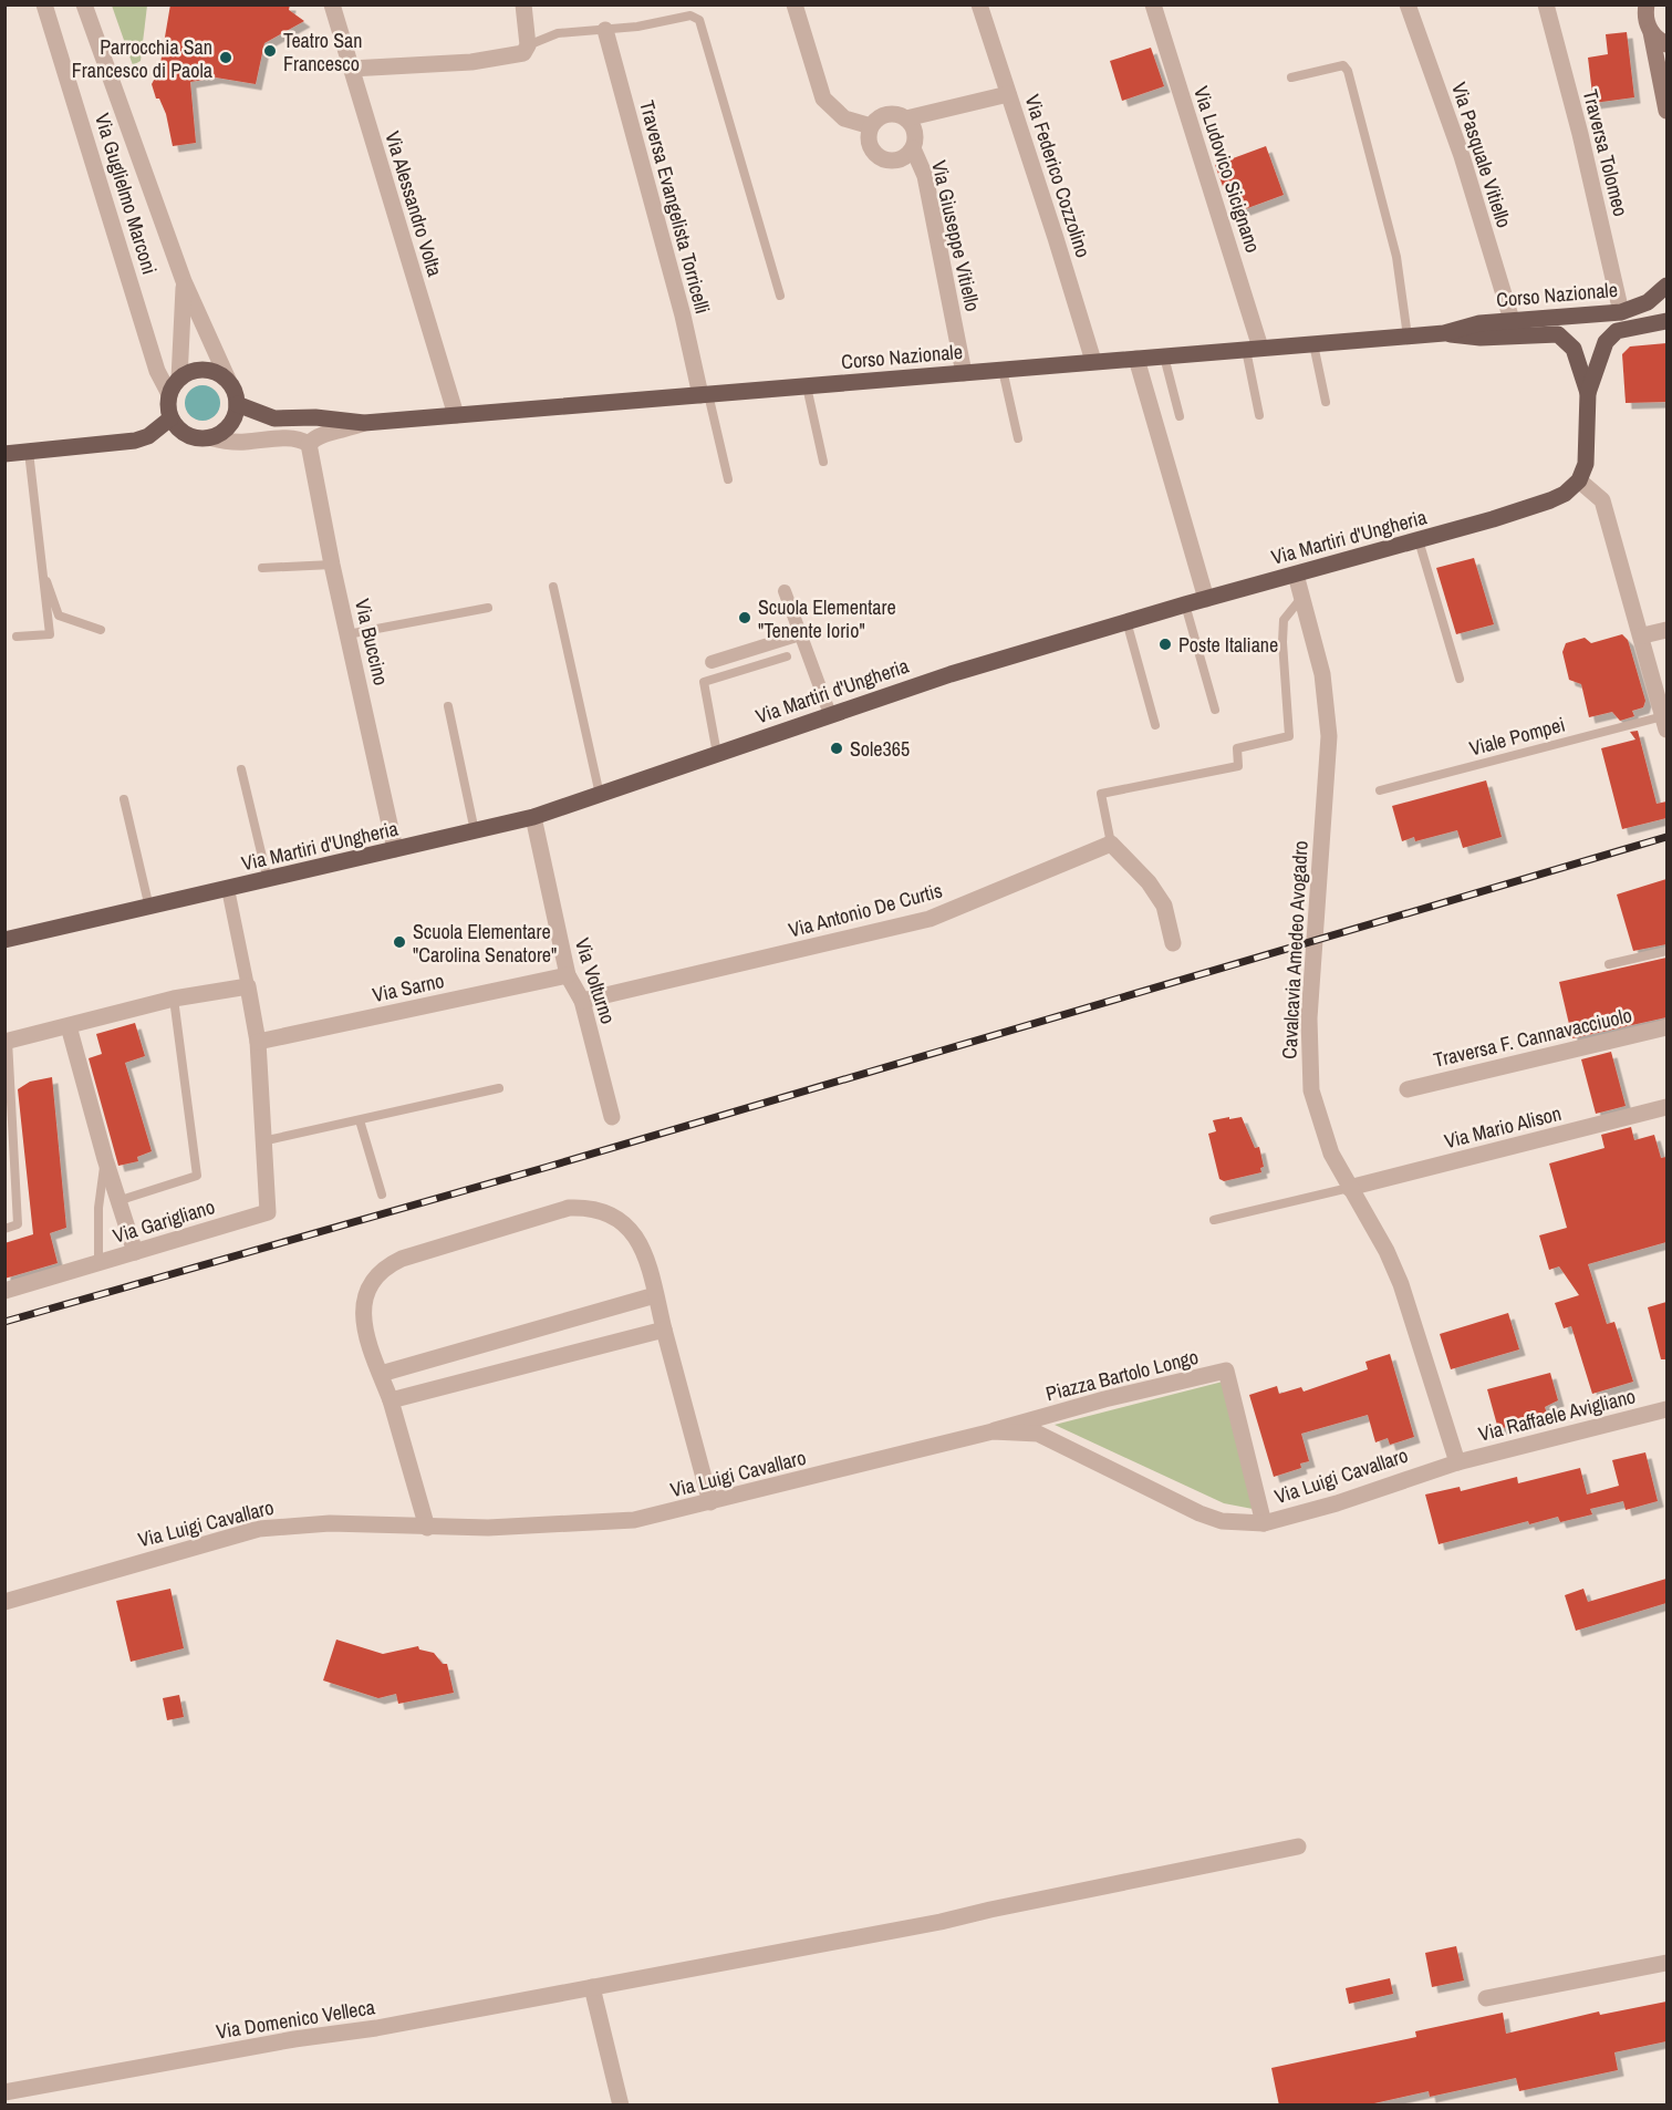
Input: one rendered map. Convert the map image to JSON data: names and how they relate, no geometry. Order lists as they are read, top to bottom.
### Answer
{
  "streets": {
    "main road": ["Corso Nazionale", "Via Martiri d'Ungheria"],
    "street": [
      "Traversa Tolomeo",
      "Via Pasquale Vitiello",
      "Via Ludovico Sicignano",
      "Via Federico Cozzolino",
      "Via Guglielmo Marconi",
      "Via Alessandro Volta",
      "Traversa Evangelista Torricelli",
      "Via Giuseppe Vitiello",
      "Via Buccino",
      "Via Antonio De Curtis",
      "Cavalcavia Amedeo Avogadro",
      "Via Volturno",
      "Via Sarno",
      "Traversa F. Cannavacciuolo",
      "Via Mario Alison",
      "Via Garigliano",
      "Piazza Bartolo Longo",
      "Via Raffaele Avigliano",
      "Via Luigi Cavallaro",
      "Via Domenico Velleca"
    ],
    "lane": ["Viale Pompei"]
  },
  "crossings": [
    ["Traversa Tolomeo", "Corso Nazionale"],
    ["Via Pasquale Vitiello", "Corso Nazionale"],
    ["Via Ludovico Sicignano", "Corso Nazionale"],
    ["Via Federico Cozzolino", "Corso Nazionale"],
    ["Via Guglielmo Marconi", "Corso Nazionale"],
    ["Via Alessandro Volta", "Corso Nazionale"],
    ["Traversa Evangelista Torricelli", "Corso Nazionale"],
    ["Via Giuseppe Vitiello", "Corso Nazionale"],
    ["Corso Nazionale", "Via Buccino"],
    ["Via Martiri d'Ungheria", "Via Buccino"],
    ["Via Martiri d'Ungheria", "Cavalcavia Amedeo Avogadro"],
    ["Via Martiri d'Ungheria", "Via Volturno"],
    ["Via Antonio De Curtis", "Via Volturno"],
    ["Cavalcavia Amedeo Avogadro", "Via Mario Alison"],
    ["Cavalcavia Amedeo Avogadro", "Via Raffaele Avigliano"],
    ["Cavalcavia Amedeo Avogadro", "Via Luigi Cavallaro"],
    ["Via Volturno", "Via Sarno"],
    ["Piazza Bartolo Longo", "Via Luigi Cavallaro"],
    ["Via Raffaele Avigliano", "Via Luigi Cavallaro"]
  ],
  "places": [
    "Teatro San Francesco",
    "Parrocchia San Francesco di Paola",
    "Scuola Elementare \"Tenente Iorio\"",
    "Poste Italiane",
    "Sole365",
    "Scuola Elementare \"Carolina Senatore\""
  ]
}
